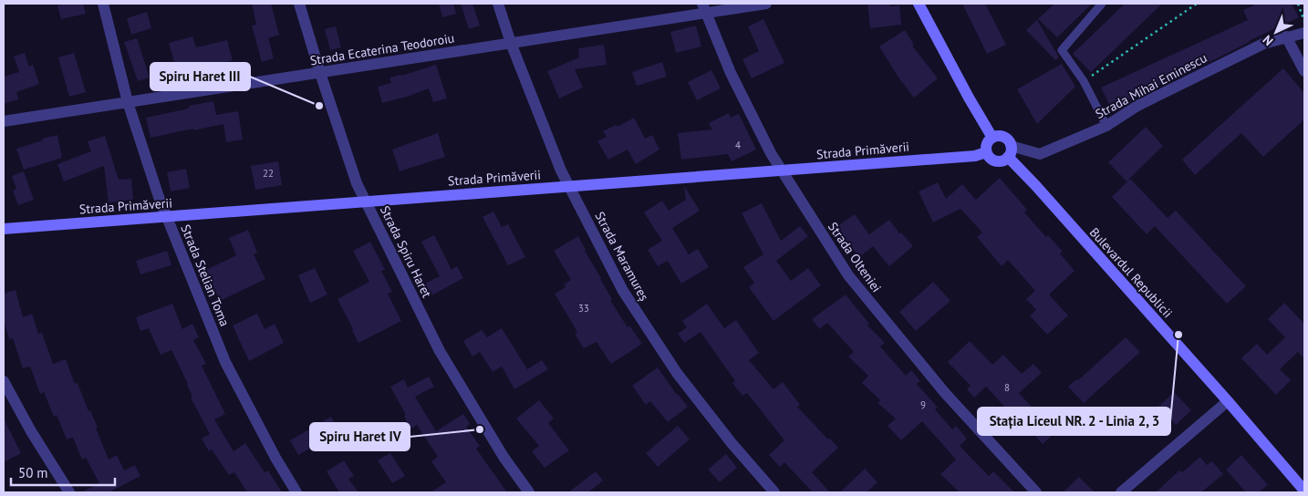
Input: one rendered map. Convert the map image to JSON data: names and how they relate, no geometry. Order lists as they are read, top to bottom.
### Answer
{
  "streets": {
    "main road": ["Strada Primăverii", "Bulevardul Republicii"],
    "street": [
      "Strada Ecaterina Teodoroiu",
      "Strada Mihai Eminescu",
      "Strada Spiru Haret",
      "Strada Maramureș",
      "Strada Olteniei",
      "Strada Stelian Toma"
    ]
  },
  "crossings": [
    ["Strada Ecaterina Teodoroiu", "Strada Spiru Haret"],
    ["Strada Ecaterina Teodoroiu", "Strada Maramureș"],
    ["Strada Ecaterina Teodoroiu", "Strada Olteniei"],
    ["Strada Ecaterina Teodoroiu", "Strada Stelian Toma"],
    ["Strada Mihai Eminescu", "Strada Primăverii"],
    ["Strada Mihai Eminescu", "Bulevardul Republicii"],
    ["Strada Primăverii", "Strada Spiru Haret"],
    ["Strada Primăverii", "Strada Maramureș"],
    ["Strada Primăverii", "Strada Olteniei"],
    ["Strada Primăverii", "Bulevardul Republicii"],
    ["Strada Primăverii", "Strada Stelian Toma"]
  ],
  "places": ["Spiru Haret III", "Stația Liceul NR. 2 - Linia 2, 3", "Spiru Haret IV"],
  "house_numbers": [
    "4",
    "22",
    "33",
    "8",
    "9"
  ],
  "scale_bar": "50 m",
  "north": "bottom left"
}
